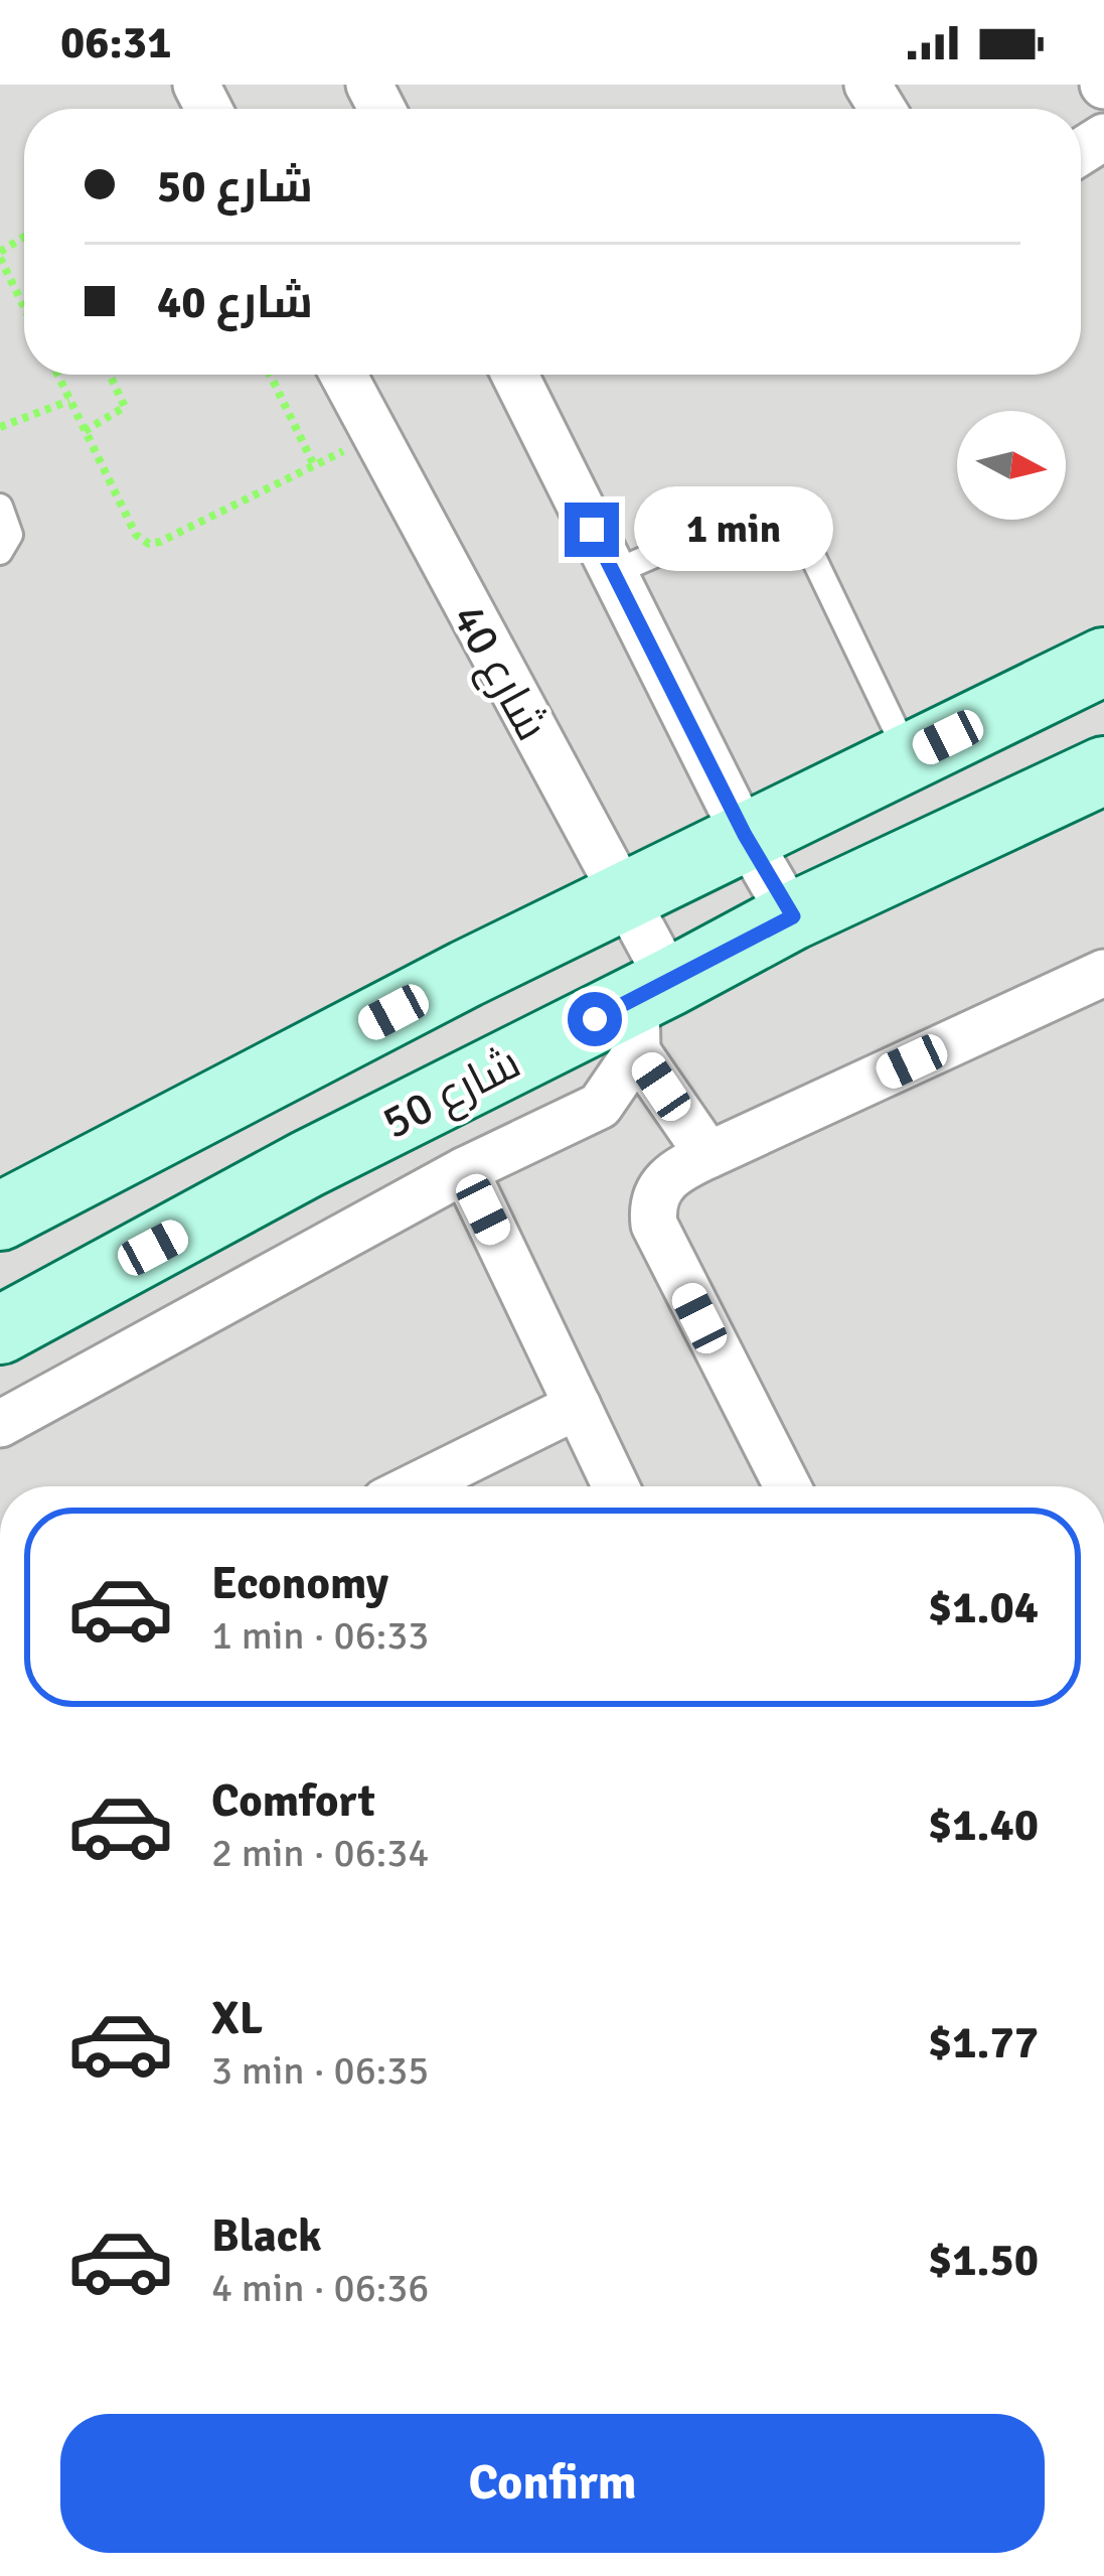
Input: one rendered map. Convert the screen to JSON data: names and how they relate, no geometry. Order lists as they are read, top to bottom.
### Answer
{
  "streets": {
    "street": ["شارع 40", "شارع 50"]
  },
  "crossings": [
    ["شارع 40", "شارع 50"]
  ],
  "north": "right",
  "page": {
    "status": "06:31",
    "banner": ["شارع 50", "شارع 40"],
    "bubble": "1 min",
    "list": [
      {
        "name": "Economy",
        "note": "1 min · 06:33",
        "value": "$1.04"
      },
      {
        "name": "Comfort",
        "note": "2 min · 06:34",
        "value": "$1.40"
      },
      {
        "name": "XL",
        "note": "3 min · 06:35",
        "value": "$1.77"
      },
      {
        "name": "Black",
        "note": "4 min · 06:36",
        "value": "$1.50"
      }
    ],
    "buttons": "Confirm"
  }
}
